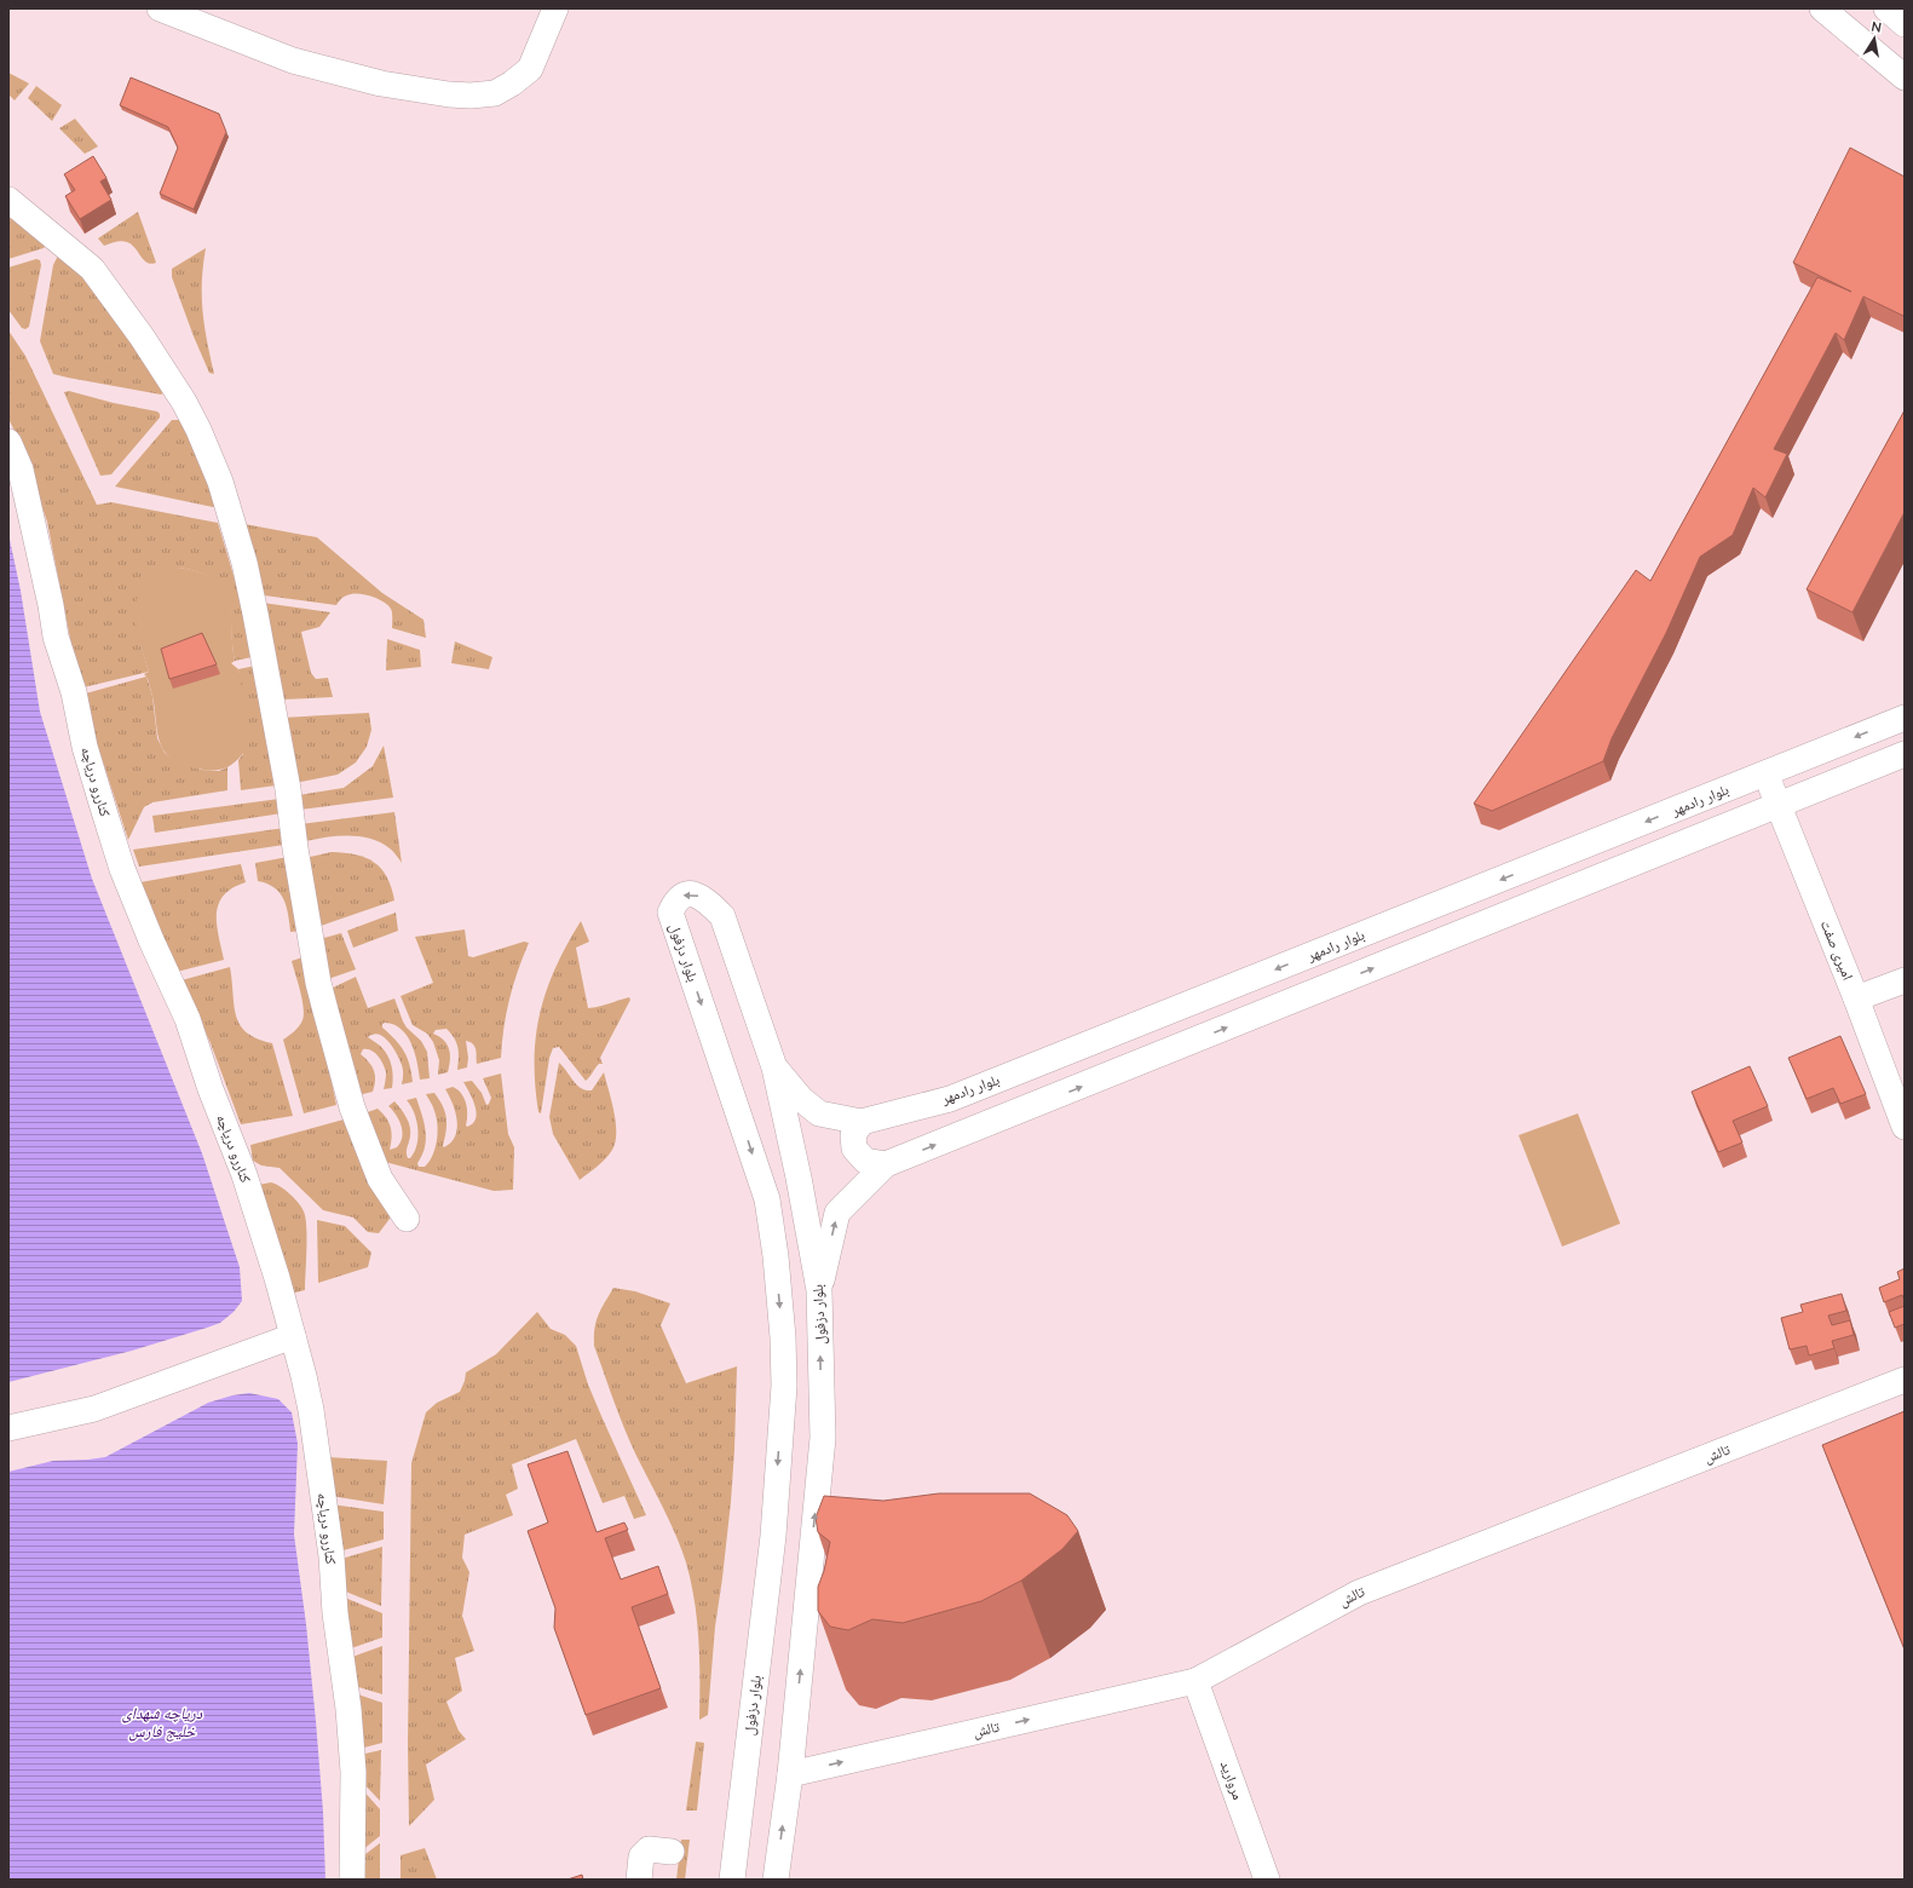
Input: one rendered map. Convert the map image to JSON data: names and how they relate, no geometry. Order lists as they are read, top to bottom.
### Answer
{
  "streets": {
    "street": [
      "کناررو دریاچه",
      "بلوار رادمهر",
      "امیری صفت",
      "بلوار دزفول",
      "تالش",
      "مروارید"
    ]
  },
  "crossings": [
    ["بلوار رادمهر", "امیری صفت"],
    ["بلوار رادمهر", "بلوار دزفول"],
    ["بلوار دزفول", "تالش"],
    ["تالش", "مروارید"]
  ],
  "one_way": ["تالش"],
  "water": ["دریاچه شهدای خلیج فارس"],
  "north": "top"
}
